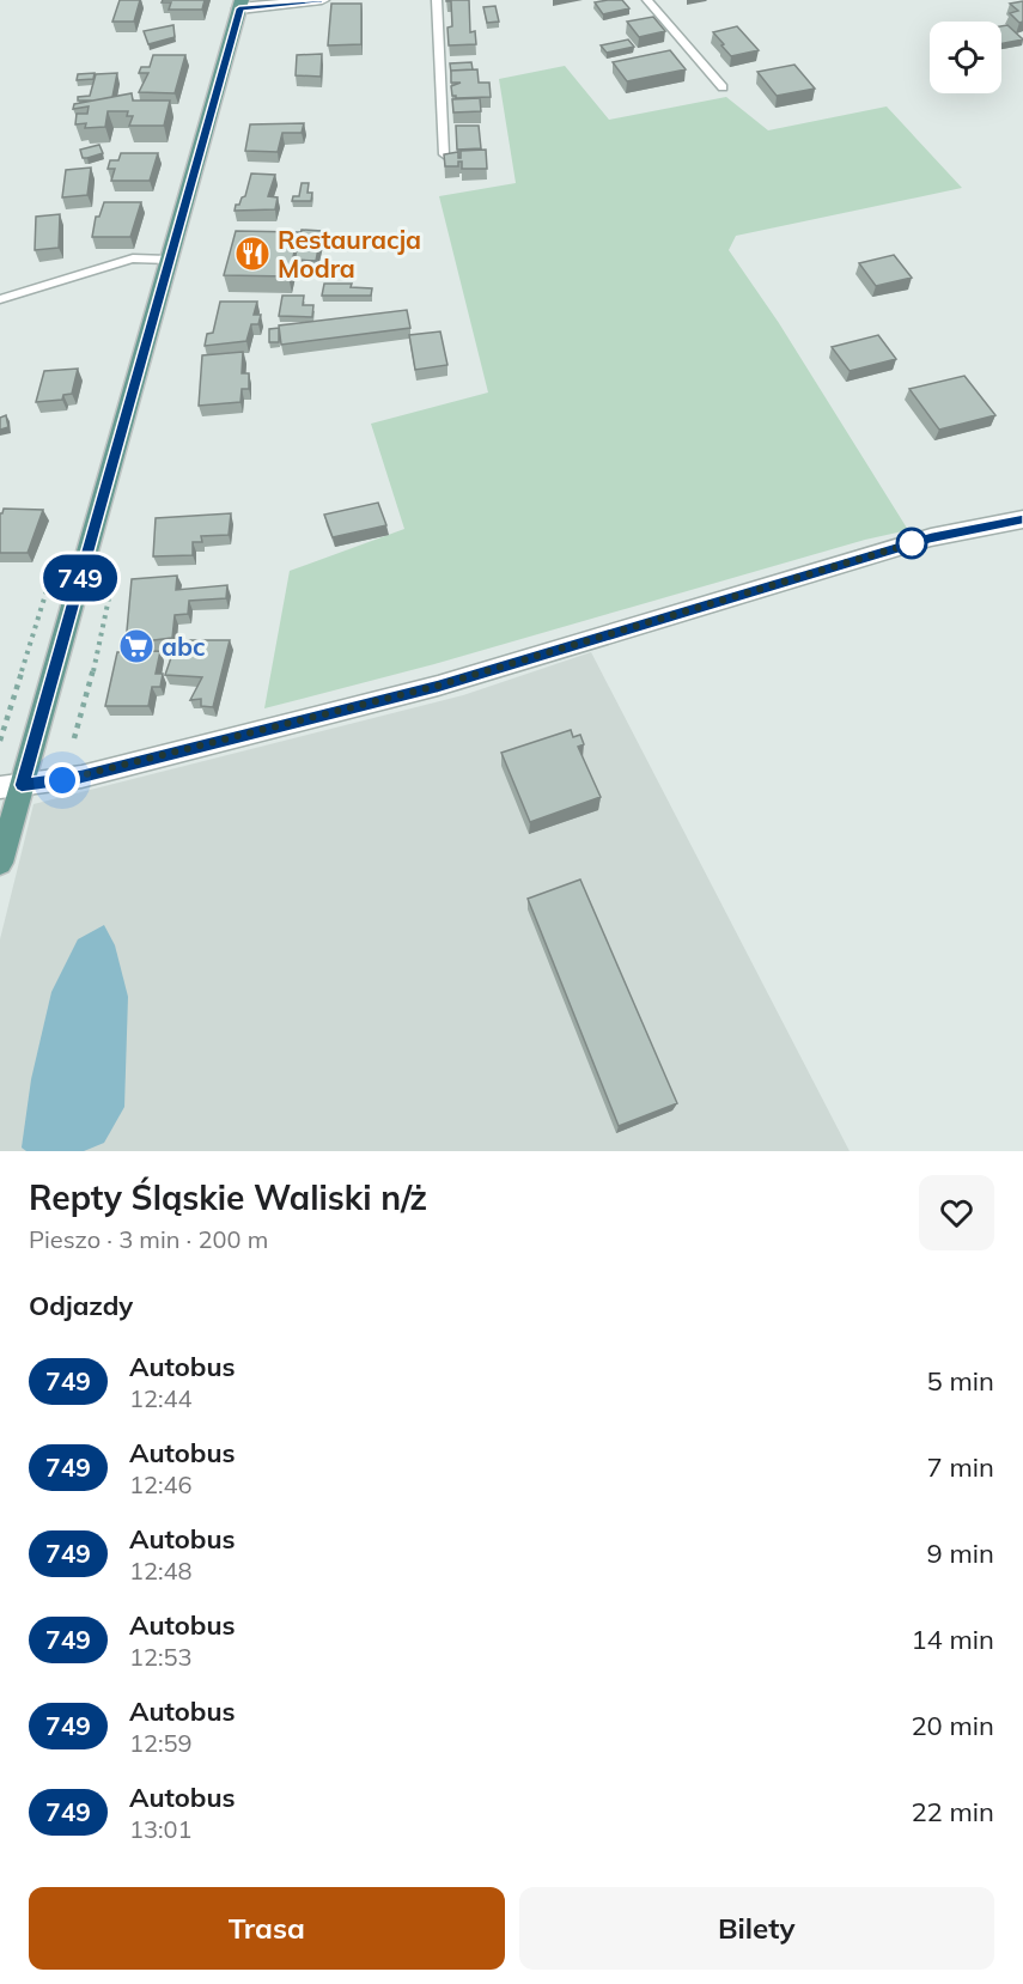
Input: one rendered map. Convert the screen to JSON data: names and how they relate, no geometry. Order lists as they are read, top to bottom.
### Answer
{
  "places": {
    "restaurant": ["Restauracja Modra"],
    "supermarket": ["abc"]
  },
  "lines": ["bus line 749"],
  "page": {
    "on_map": "749",
    "heading": [
      ["Repty Śląskie Waliski n/ż", "Pieszo · 3 min · 200 m"],
      "Odjazdy"
    ],
    "list": [
      {
        "mark": "749",
        "name": "Autobus",
        "note": "12:44",
        "value": "5 min"
      },
      {
        "mark": "749",
        "name": "Autobus",
        "note": "12:46",
        "value": "7 min"
      },
      {
        "mark": "749",
        "name": "Autobus",
        "note": "12:48",
        "value": "9 min"
      },
      {
        "mark": "749",
        "name": "Autobus",
        "note": "12:53",
        "value": "14 min"
      },
      {
        "mark": "749",
        "name": "Autobus",
        "note": "12:59",
        "value": "20 min"
      },
      {
        "mark": "749",
        "name": "Autobus",
        "note": "13:01",
        "value": "22 min"
      }
    ],
    "buttons": ["Trasa", "Bilety"]
  }
}
